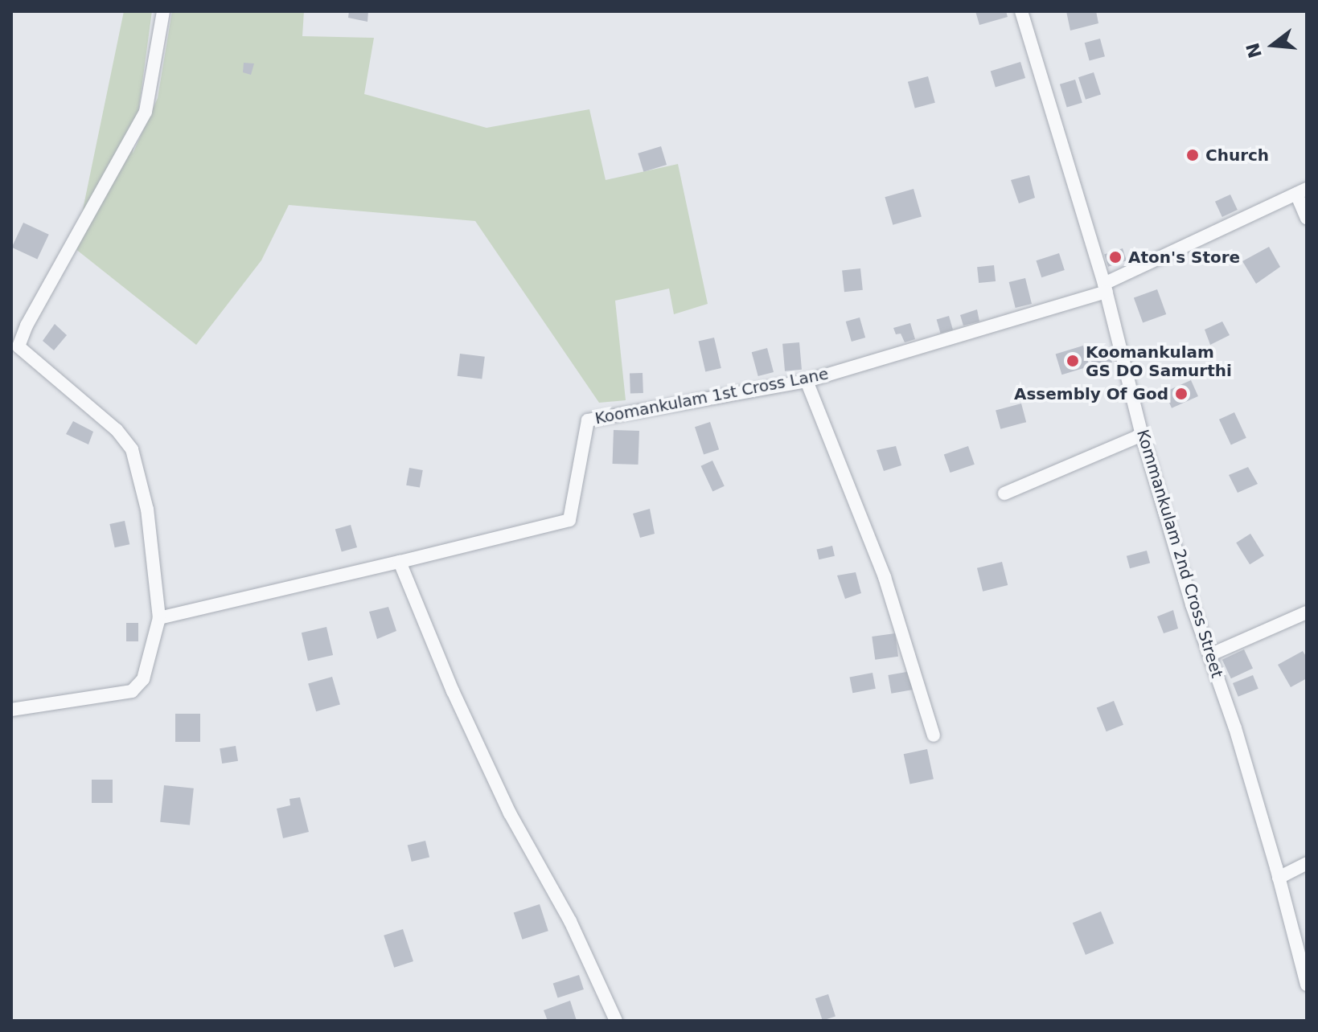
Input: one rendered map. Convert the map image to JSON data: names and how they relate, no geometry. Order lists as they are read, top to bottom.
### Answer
{
  "streets": {
    "street": ["Koomankulam 1st Cross Lane", "Kommankulam 2nd Cross Street"]
  },
  "crossings": [
    ["Koomankulam 1st Cross Lane", "Kommankulam 2nd Cross Street"]
  ],
  "places": [
    "Church",
    "Aton's Store",
    "Koomankulam GS DO Samurthi",
    "Assembly Of God"
  ],
  "north": "left"
}
